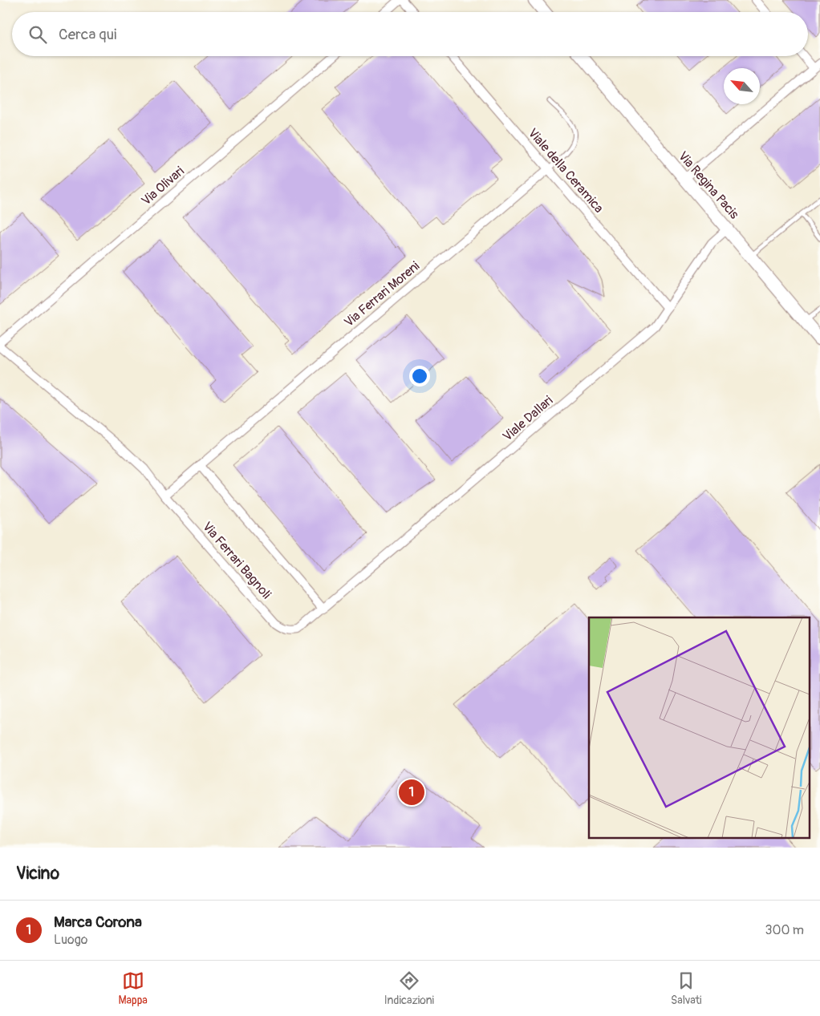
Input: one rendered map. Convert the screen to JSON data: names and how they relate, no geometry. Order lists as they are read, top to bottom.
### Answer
{
  "streets": {
    "street": [
      "Viale della Ceramica",
      "Via Regina Pacis",
      "Via Olivari",
      "Via Ferrari Moreni",
      "Viale Dallari",
      "Via Ferrari Bagnoli"
    ]
  },
  "crossings": [
    ["Viale della Ceramica", "Via Ferrari Moreni"],
    ["Viale della Ceramica", "Viale Dallari"],
    ["Via Regina Pacis", "Viale Dallari"],
    ["Via Ferrari Moreni", "Via Ferrari Bagnoli"],
    ["Viale Dallari", "Via Ferrari Bagnoli"]
  ],
  "north": "top left",
  "page": {
    "search": "Cerca qui",
    "pins": "1",
    "heading": "Vicino",
    "list": [
      {
        "mark": "1",
        "name": "Marca Corona",
        "note": "Luogo",
        "value": "300 m"
      }
    ],
    "nav": ["Mappa", "Indicazioni", "Salvati"]
  }
}
